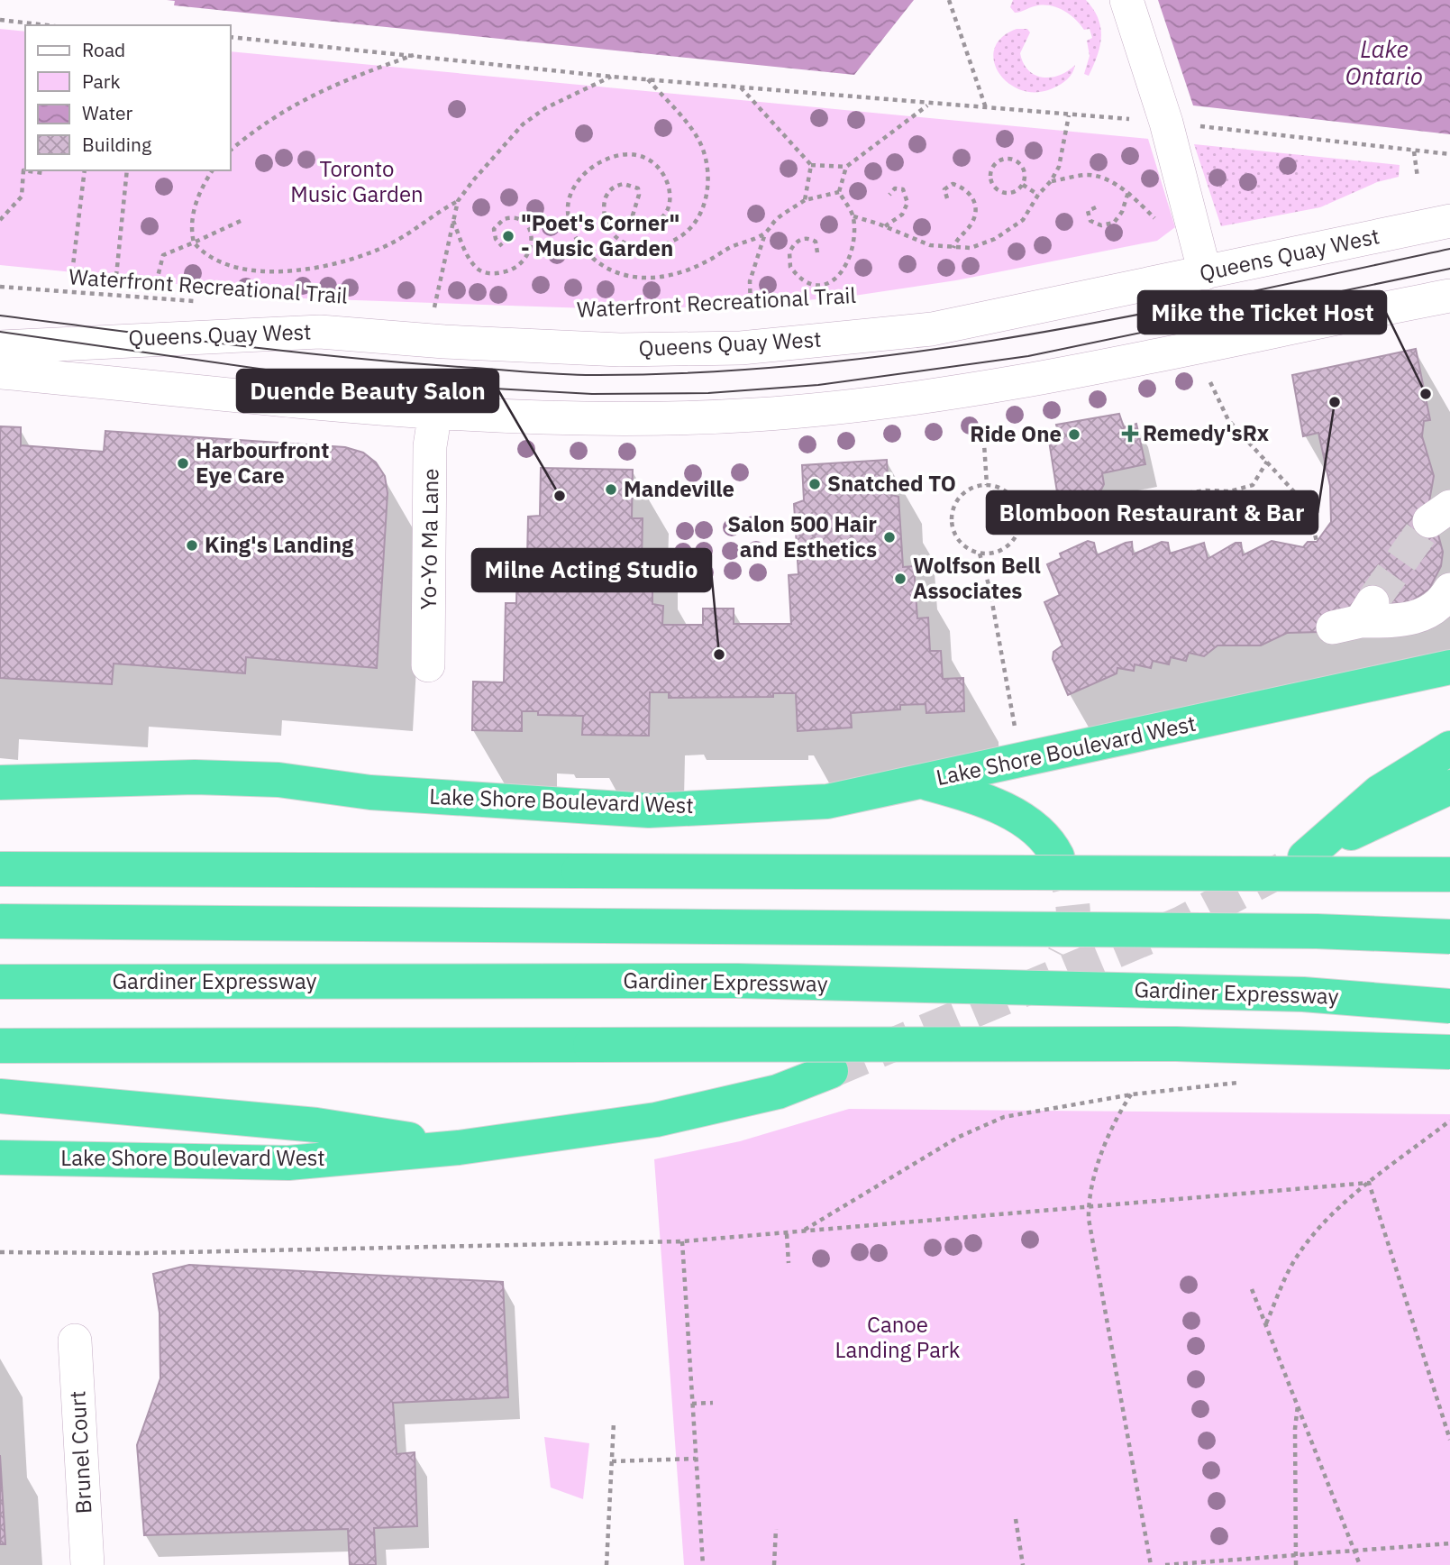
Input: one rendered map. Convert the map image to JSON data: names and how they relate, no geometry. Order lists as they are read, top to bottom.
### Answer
{
  "streets": {
    "highway": ["Lake Shore Boulevard West", "Gardiner Expressway"],
    "street": ["Queens Quay West", "Yo-Yo Ma Lane", "Brunel Court"],
    "path": ["Waterfront Recreational Trail"]
  },
  "crossings": [
    ["Queens Quay West", "Yo-Yo Ma Lane"]
  ],
  "water": ["Lake Ontario"],
  "parks": ["Toronto Music Garden", "Canoe Landing Park"],
  "places": {
    "other": [
      "\"Poet's Corner\" - Music Garden",
      "Mike the Ticket Host",
      "Blomboon Restaurant & Bar",
      "Ride One",
      "Harbourfront Eye Care",
      "Snatched TO",
      "Mandeville",
      "Duende Beauty Salon",
      "Salon 500 Hair and Esthetics",
      "King's Landing",
      "Wolfson Bell Associates",
      "Milne Acting Studio"
    ],
    "health": ["Remedy'sRx"]
  },
  "legend": [
    "Road",
    "Park",
    "Water",
    "Building"
  ]
}
